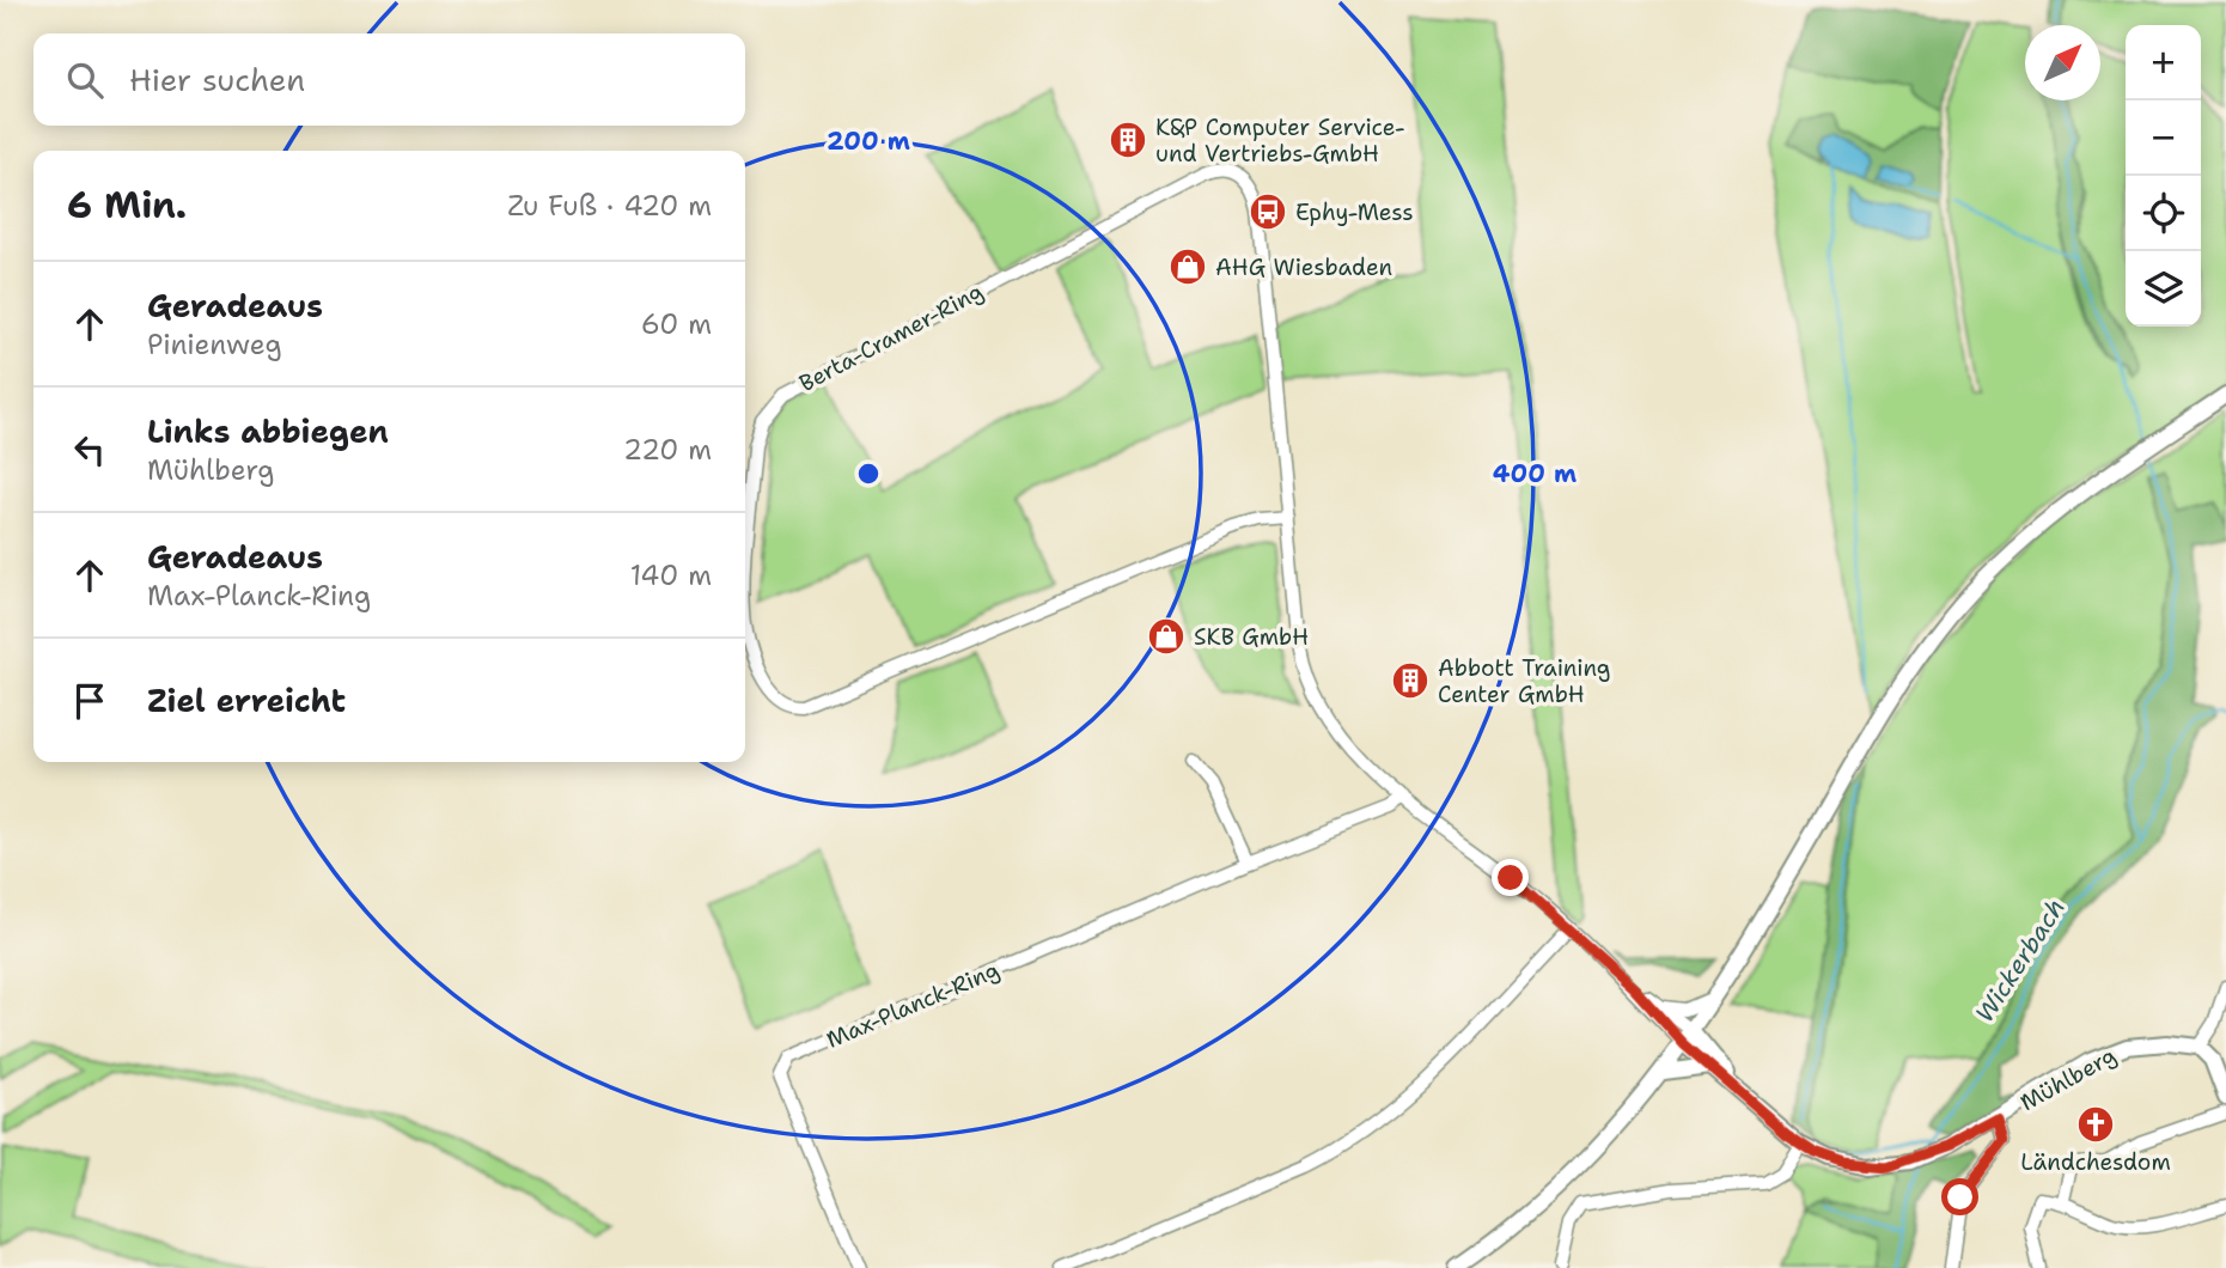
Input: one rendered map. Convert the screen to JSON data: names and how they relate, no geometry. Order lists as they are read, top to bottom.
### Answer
{
  "streets": {
    "main road": ["Mühlberg"],
    "street": ["Berta-Cramer-Ring", "Max-Planck-Ring"]
  },
  "crossings": [
    ["Berta-Cramer-Ring", "Max-Planck-Ring"]
  ],
  "water": ["Wickerbach"],
  "places": {
    "building": ["K&P Computer Service- und Vertriebs-GmbH", "Abbott Training Center GmbH"],
    "bus stop": ["Ephy-Mess"],
    "shop": ["AHG Wiesbaden", "SKB GmbH"],
    "church": ["Ländchesdom"]
  },
  "north": "top right",
  "page": {
    "map_buttons": ["+", "−"],
    "search": "Hier suchen",
    "heading": ["6 Min.", "Zu Fuß · 420 m"],
    "list": [
      ["Geradeaus", "Pinienweg", "60 m"],
      ["Links abbiegen", "Mühlberg", "220 m"],
      ["Geradeaus", "Max-Planck-Ring", "140 m"],
      "Ziel erreicht"
    ]
  },
  "rings": ["200 m", "400 m"]
}
